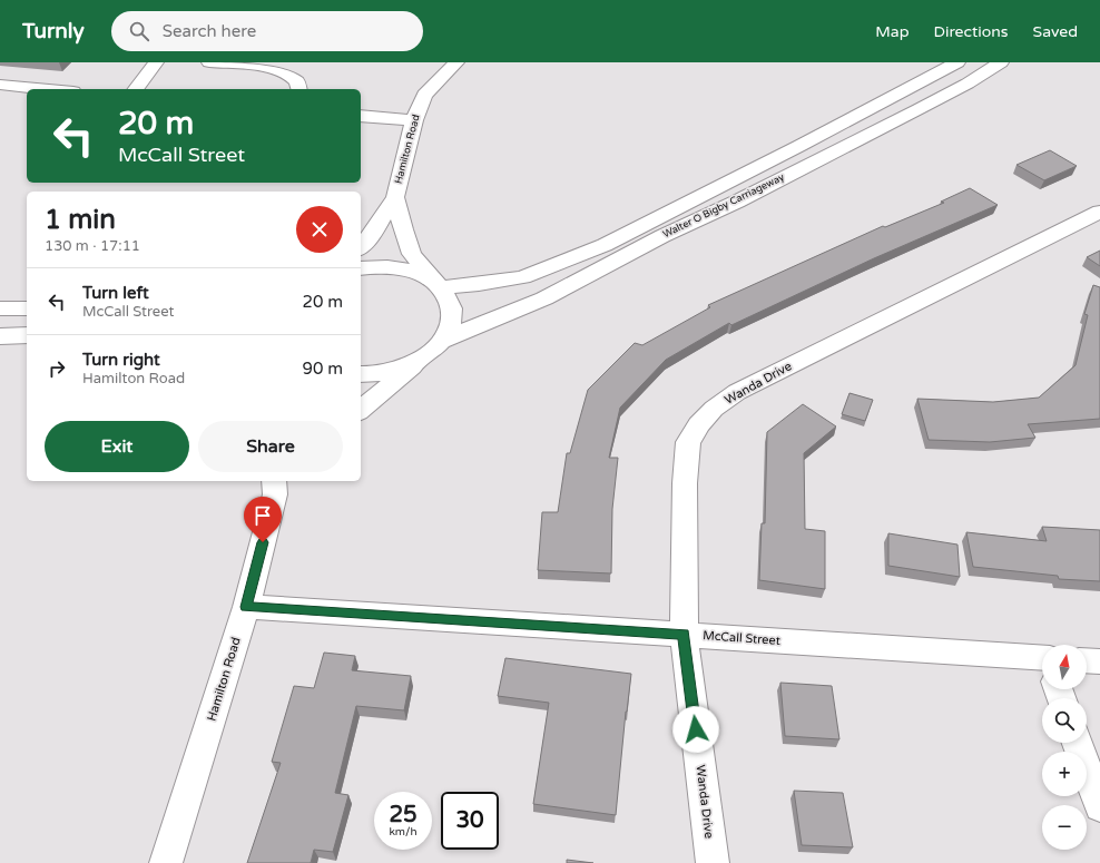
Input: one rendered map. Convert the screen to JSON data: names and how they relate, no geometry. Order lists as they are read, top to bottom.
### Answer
{
  "streets": {
    "street": [
      "Hamilton Road",
      "Walter O Bigby Carriageway",
      "Wanda Drive",
      "McCall Street"
    ]
  },
  "crossings": [
    ["Hamilton Road", "Walter O Bigby Carriageway"],
    ["Hamilton Road", "McCall Street"],
    ["Wanda Drive", "McCall Street"]
  ],
  "north": "top",
  "page": {
    "header": "Turnly",
    "search": "Search here",
    "nav": ["Map", "Directions", "Saved"],
    "turn": ["20 m", "McCall Street"],
    "heading": ["1 min", "130 m · 17:11"],
    "list": [
      {
        "name": "Turn left",
        "note": "McCall Street",
        "value": "20 m"
      },
      {
        "name": "Turn right",
        "note": "Hamilton Road",
        "value": "90 m"
      }
    ],
    "buttons": ["Exit", "Share"],
    "map_buttons": ["+", "−"],
    "speed": "25 km/h",
    "limit": "30"
  }
}
